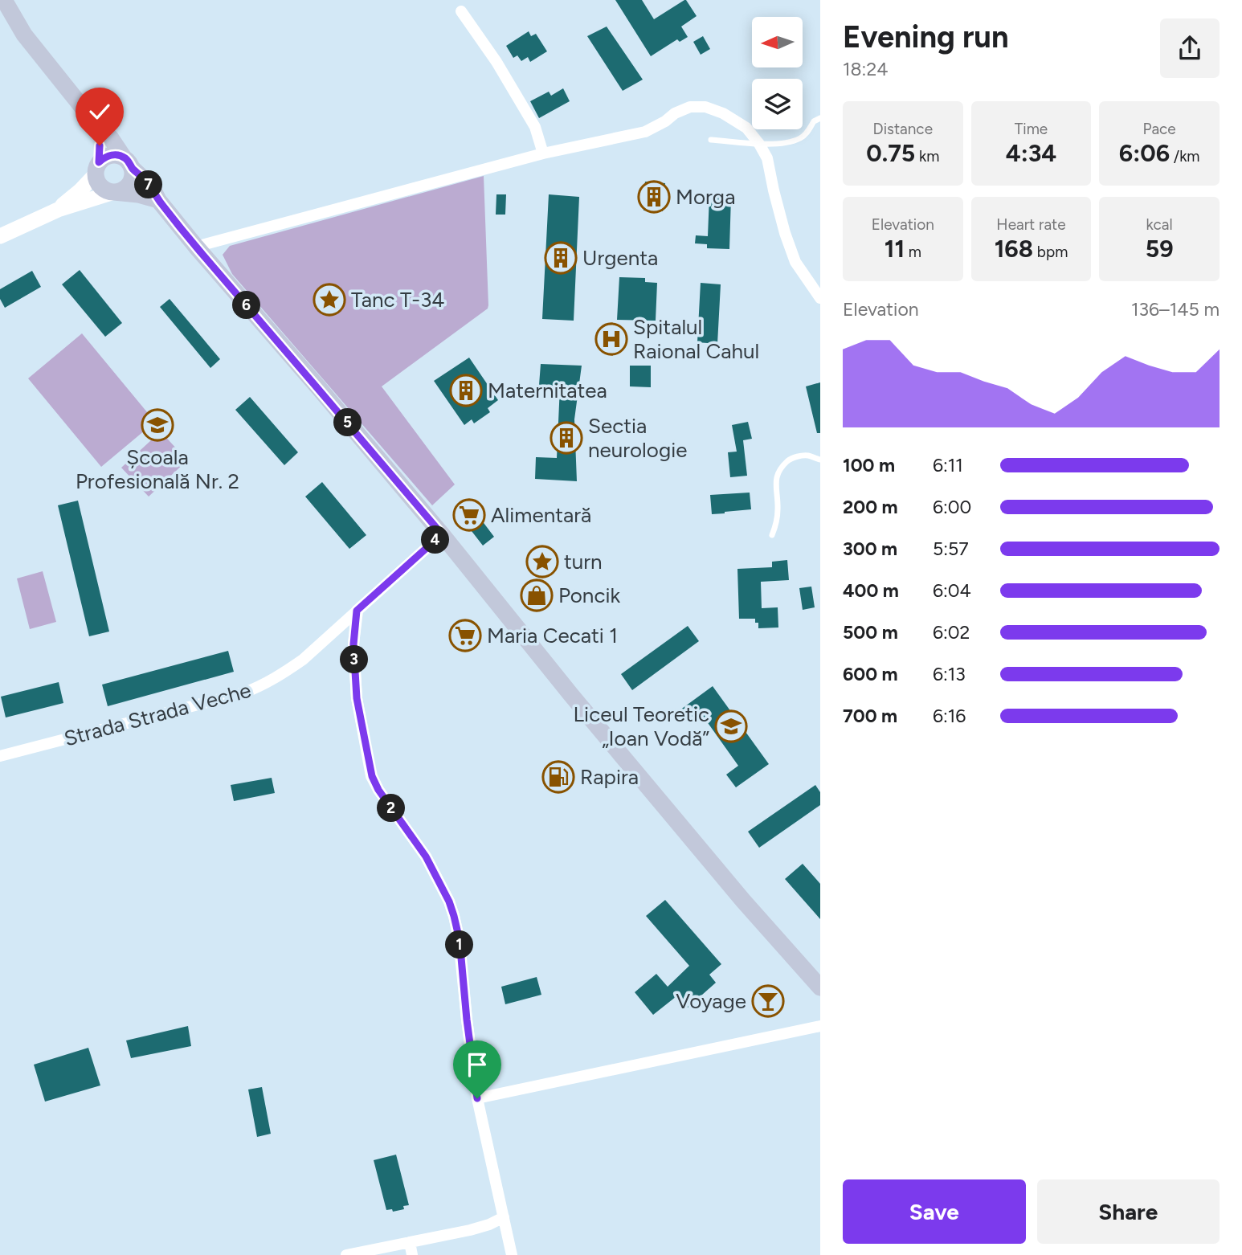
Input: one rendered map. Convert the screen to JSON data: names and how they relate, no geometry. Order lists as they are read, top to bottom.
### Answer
{
  "streets": {
    "street": ["Strada Strada Veche"]
  },
  "places": {
    "building": [
      "Morga",
      "Urgenta",
      "Maternitatea",
      "Sectia neurologie"
    ],
    "place": ["Tanc T-34", "turn"],
    "hospital": ["Spitalul Raional Cahul"],
    "school or university": ["Școala Profesională Nr. 2", "Liceul Teoretic „Ioan Vodă”"],
    "supermarket": ["Alimentară", "Maria Cecati 1"],
    "shop": ["Poncik"],
    "fuel station": ["Rapira"],
    "bar": ["Voyage"]
  },
  "north": "left",
  "page": {
    "heading": ["Evening run", "18:24"],
    "stats": [
      ["Distance", "0.75 km"],
      ["Time", "4:34"],
      ["Pace", "6:06 /km"],
      ["Elevation", "11 m"],
      ["Heart rate", "168 bpm"],
      ["kcal", "59"]
    ],
    "pins": [
      "7",
      "6",
      "5",
      "4",
      "3",
      "2",
      "1"
    ],
    "chart": ["Elevation", "136–145 m"],
    "list": [
      {
        "name": "100 m",
        "note": "6:11"
      },
      {
        "name": "200 m",
        "note": "6:00"
      },
      {
        "name": "300 m",
        "note": "5:57"
      },
      {
        "name": "400 m",
        "note": "6:04"
      },
      {
        "name": "500 m",
        "note": "6:02"
      },
      {
        "name": "600 m",
        "note": "6:13"
      },
      {
        "name": "700 m",
        "note": "6:16"
      }
    ],
    "buttons": ["Save", "Share"]
  }
}
